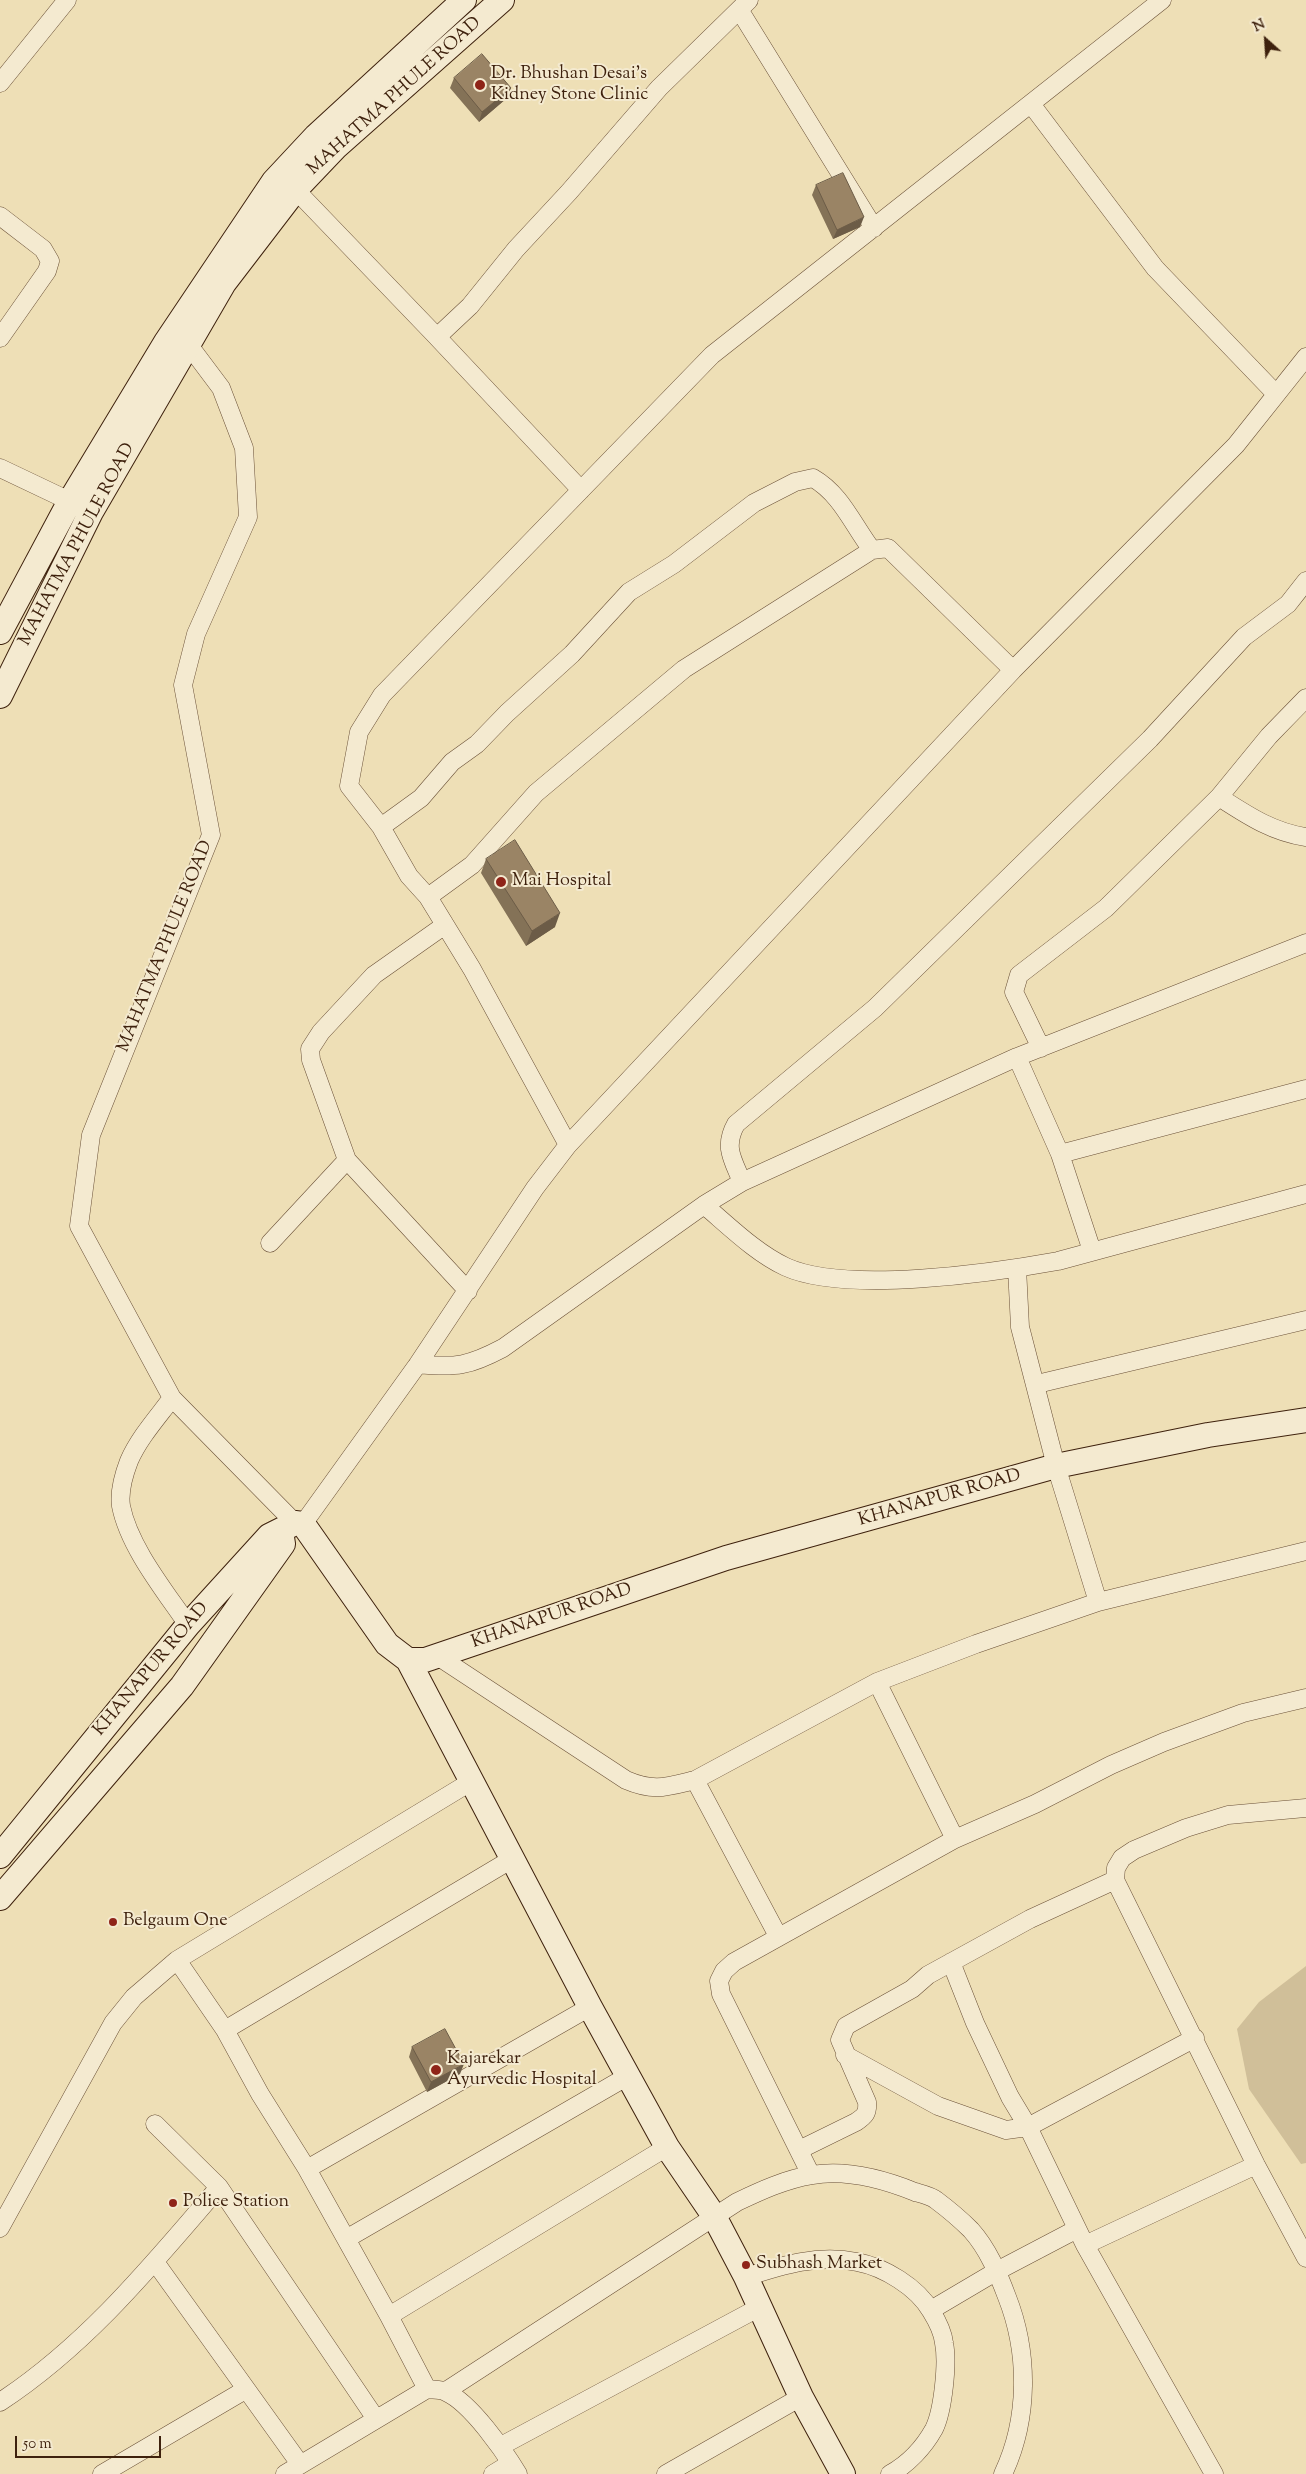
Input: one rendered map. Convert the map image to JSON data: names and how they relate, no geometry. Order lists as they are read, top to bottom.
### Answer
{
  "streets": {
    "main road": ["MAHATMA PHULE ROAD", "KHANAPUR ROAD"]
  },
  "crossings": [
    ["MAHATMA PHULE ROAD", "KHANAPUR ROAD"]
  ],
  "places": [
    "Dr. Bhushan Desai's Kidney Stone Clinic",
    "Mai Hospital",
    "Belgaum One",
    "Kajarekar Ayurvedic Hospital",
    "Police Station",
    "Subhash Market"
  ],
  "scale_bar": "50 m",
  "north": "top left"
}
